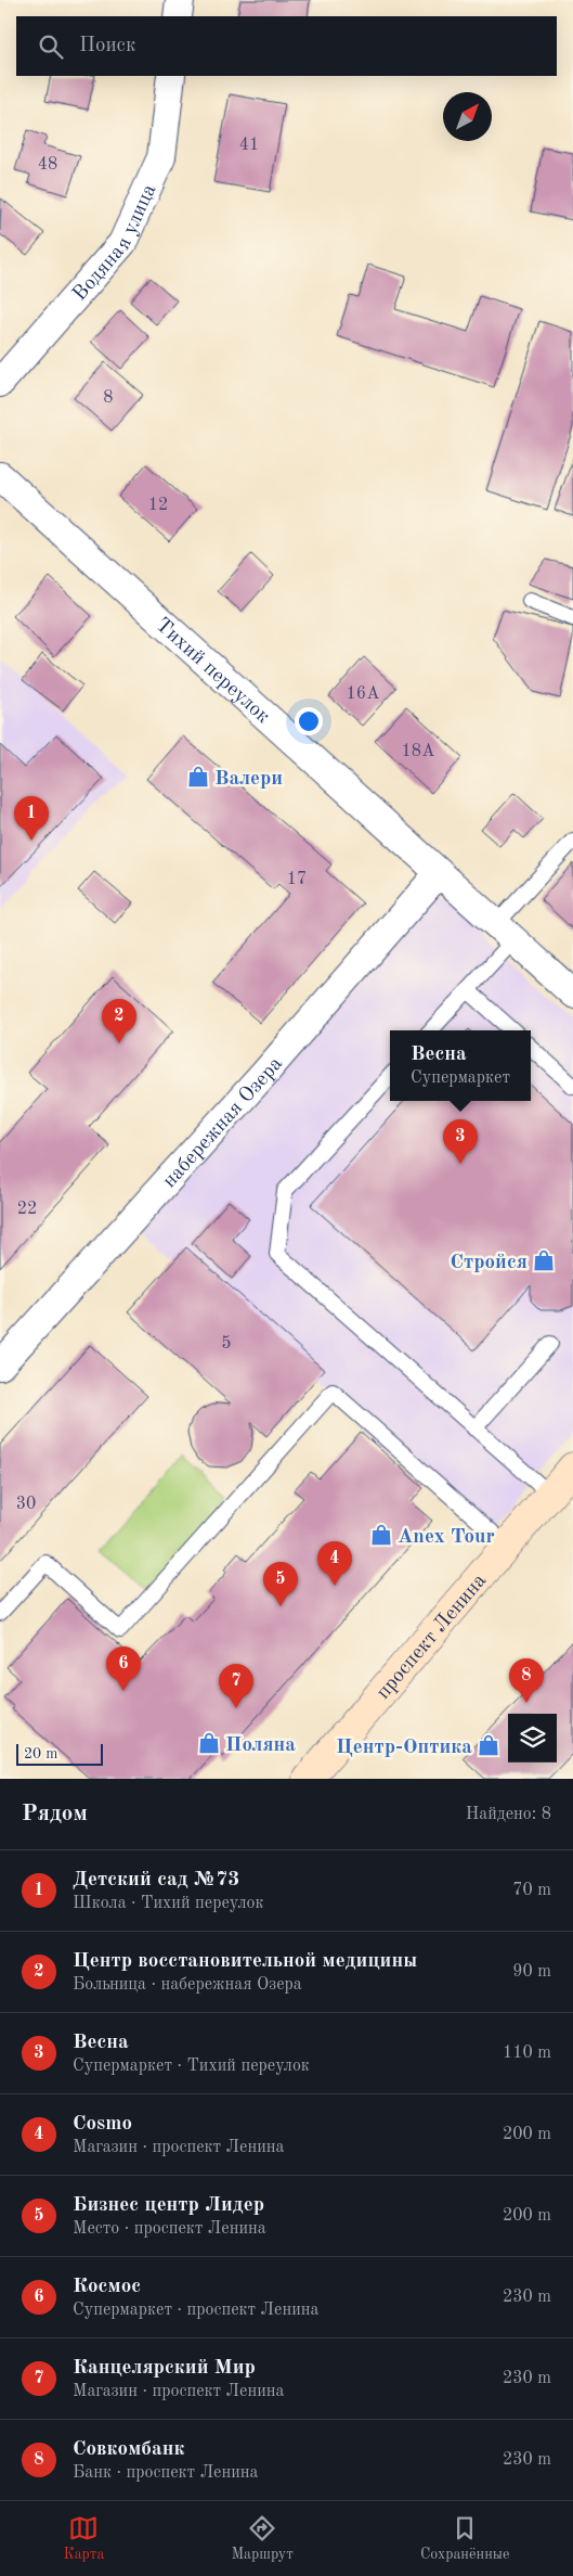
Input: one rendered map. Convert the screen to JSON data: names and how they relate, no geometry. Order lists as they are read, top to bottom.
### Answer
{
  "streets": {
    "main road": ["проспект Ленина"],
    "street": ["Водяная улица", "Тихий переулок", "набережная Озера"]
  },
  "crossings": [
    ["Тихий переулок", "набережная Озера"]
  ],
  "places": {
    "shop": [
      "Валери",
      "Стройся",
      "Anex Tour",
      "Поляна",
      "Центр-Оптика"
    ]
  },
  "house_numbers": [
    "41",
    "48",
    "8",
    "12",
    "16А",
    "18А",
    "17",
    "22",
    "5",
    "30"
  ],
  "scale_bar": "20 m",
  "north": "top right",
  "page": {
    "search": "Поиск",
    "pins": [
      "1",
      "2",
      "3",
      "4",
      "5",
      "6",
      "8",
      "7"
    ],
    "popup": ["Весна", "Супермаркет"],
    "scale": "20 m",
    "heading": ["Рядом", "Найдено: 8"],
    "list": [
      {
        "mark": "1",
        "name": "Детский сад №73",
        "note": "Школа · Тихий переулок",
        "value": "70 m"
      },
      {
        "mark": "2",
        "name": "Центр восстановительной медицины",
        "note": "Больница · набережная Озера",
        "value": "90 m"
      },
      {
        "mark": "3",
        "name": "Весна",
        "note": "Супермаркет · Тихий переулок",
        "value": "110 m"
      },
      {
        "mark": "4",
        "name": "Cosmo",
        "note": "Магазин · проспект Ленина",
        "value": "200 m"
      },
      {
        "mark": "5",
        "name": "Бизнес центр Лидер",
        "note": "Место · проспект Ленина",
        "value": "200 m"
      },
      {
        "mark": "6",
        "name": "Космос",
        "note": "Супермаркет · проспект Ленина",
        "value": "230 m"
      },
      {
        "mark": "7",
        "name": "Канцелярский Мир",
        "note": "Магазин · проспект Ленина",
        "value": "230 m"
      },
      {
        "mark": "8",
        "name": "Совкомбанк",
        "note": "Банк · проспект Ленина",
        "value": "230 m"
      }
    ],
    "nav": ["Карта", "Маршрут", "Сохранённые"]
  }
}
